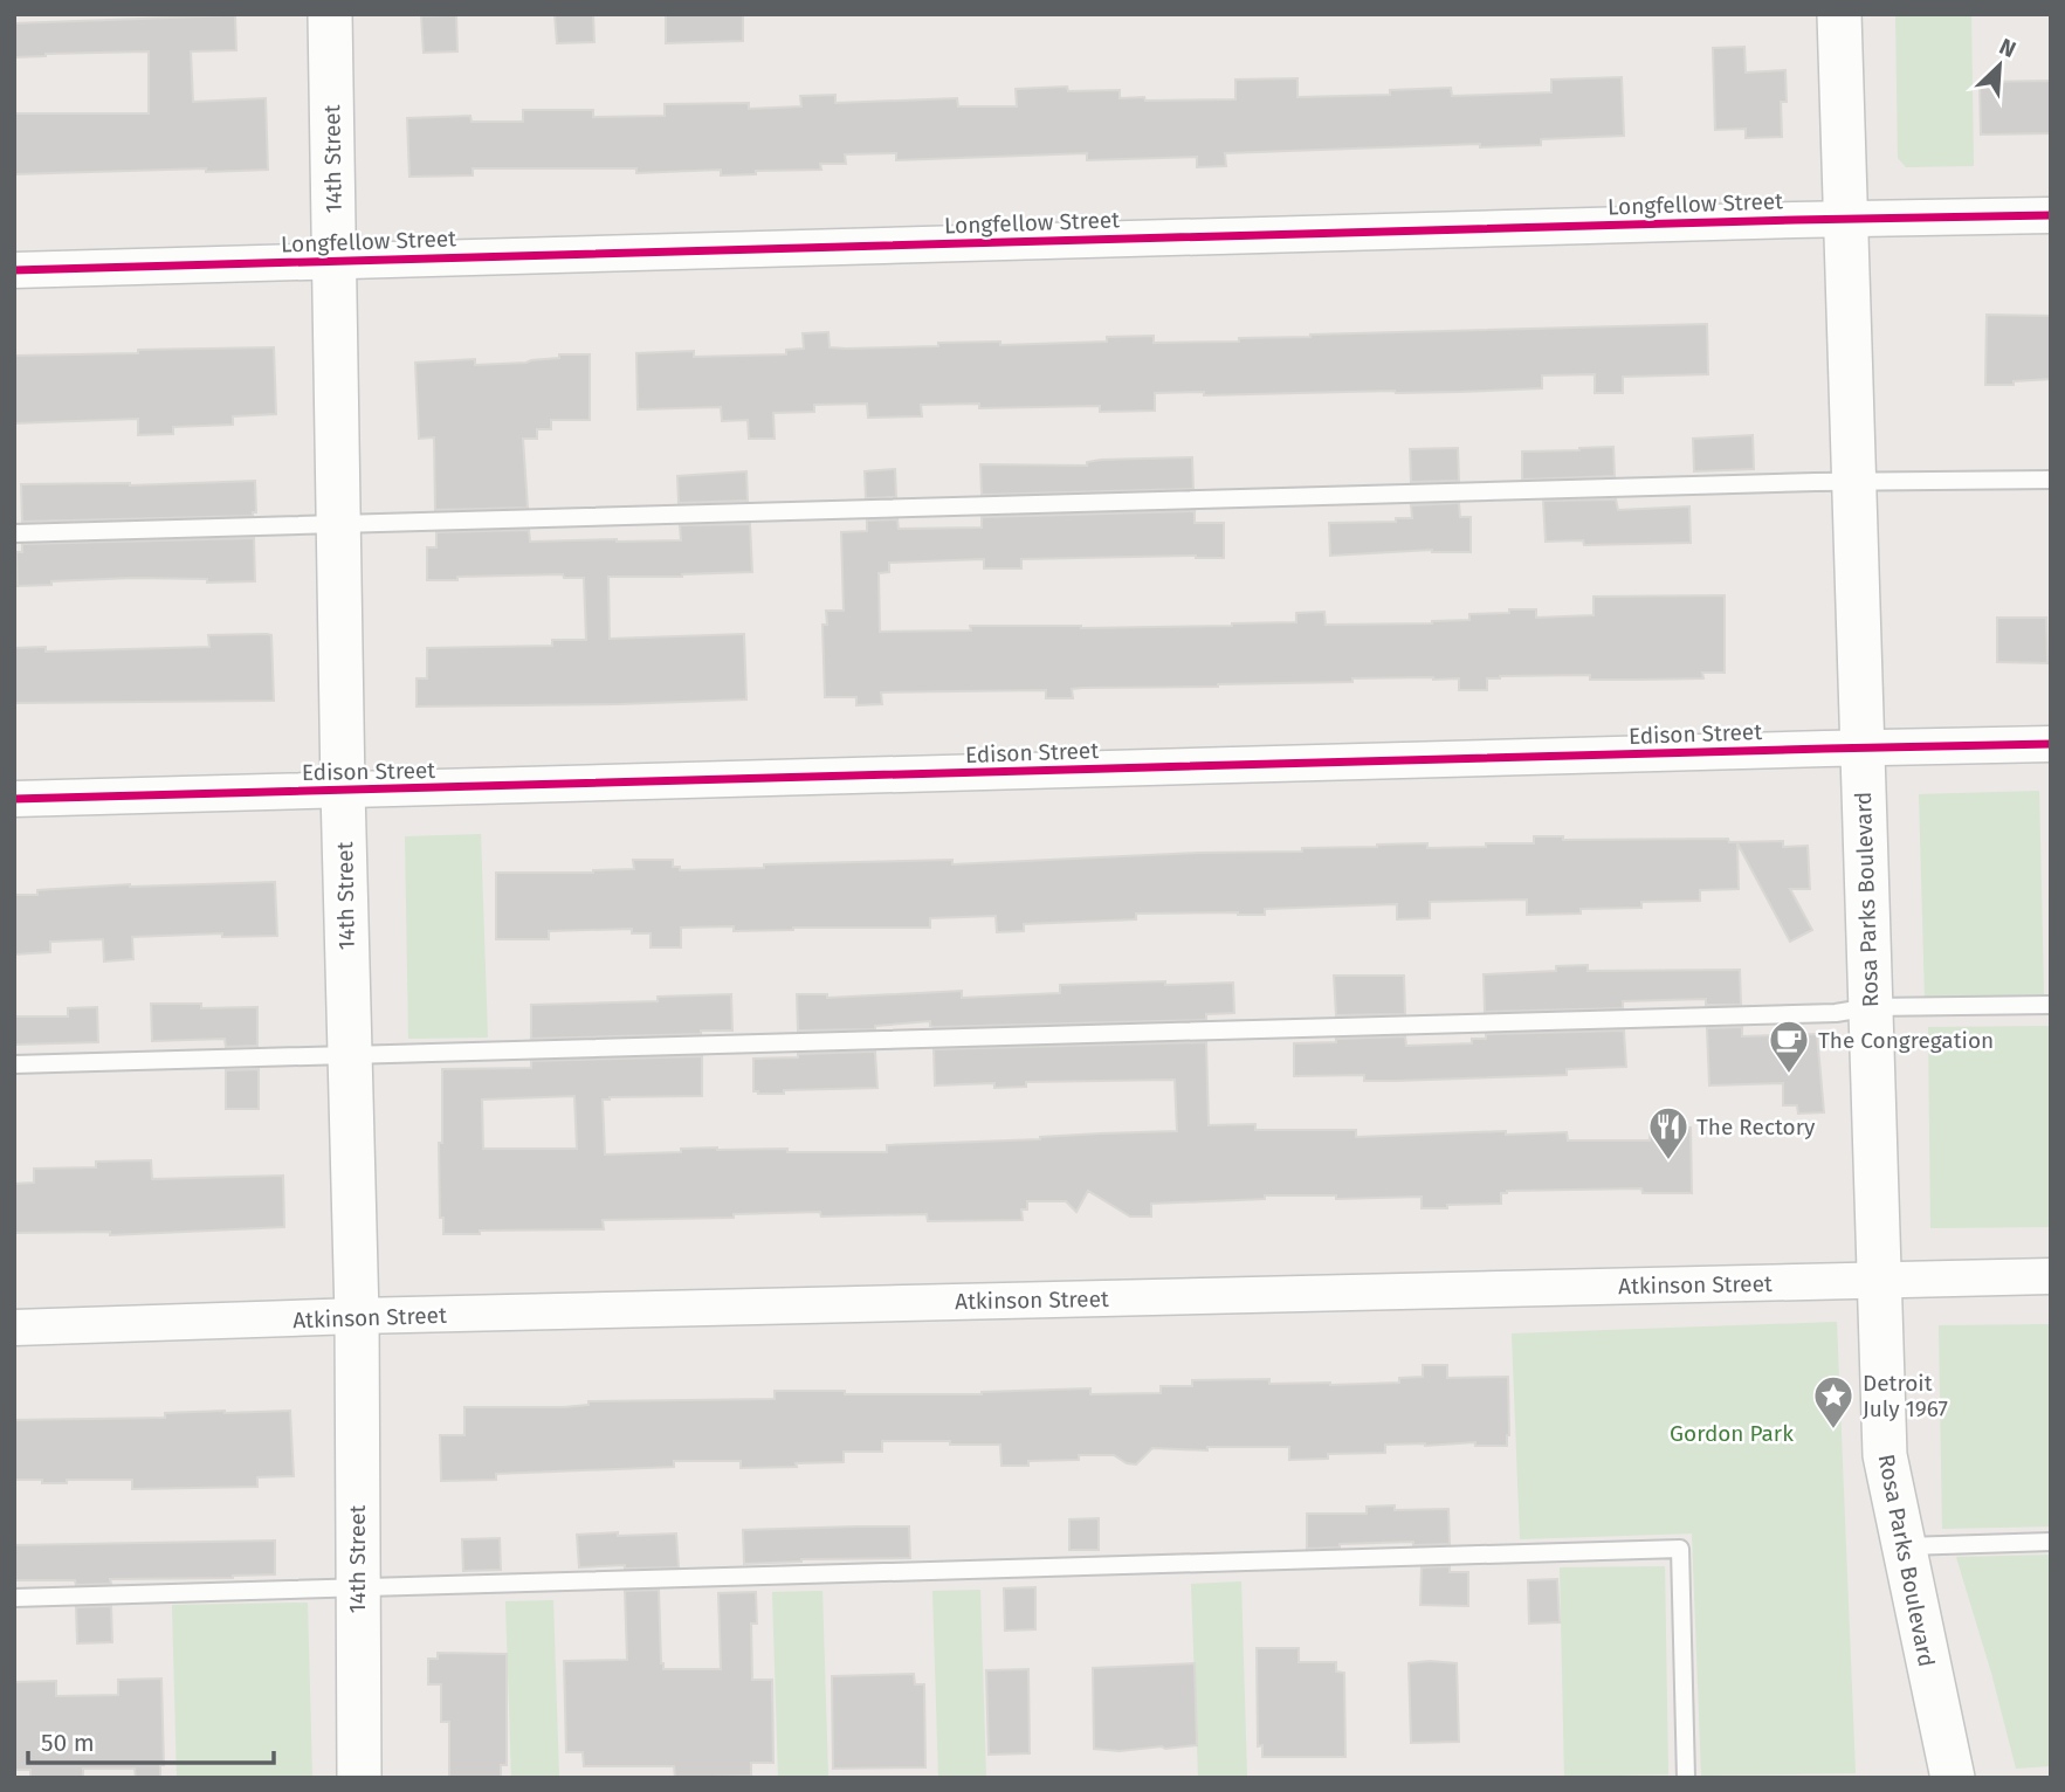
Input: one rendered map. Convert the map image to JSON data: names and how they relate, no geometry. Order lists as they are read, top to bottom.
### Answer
{
  "streets": {
    "street": [
      "14th Street",
      "Longfellow Street",
      "Edison Street",
      "Rosa Parks Boulevard",
      "Atkinson Street"
    ]
  },
  "crossings": [
    ["14th Street", "Longfellow Street"],
    ["14th Street", "Edison Street"],
    ["14th Street", "Atkinson Street"],
    ["Longfellow Street", "Rosa Parks Boulevard"],
    ["Edison Street", "Rosa Parks Boulevard"],
    ["Rosa Parks Boulevard", "Atkinson Street"]
  ],
  "parks": ["Gordon Park"],
  "places": {
    "cafe": ["The Congregation"],
    "restaurant": ["The Rectory"],
    "place": ["Detroit July 1967"]
  },
  "scale_bar": "50 m",
  "north": "top right"
}
